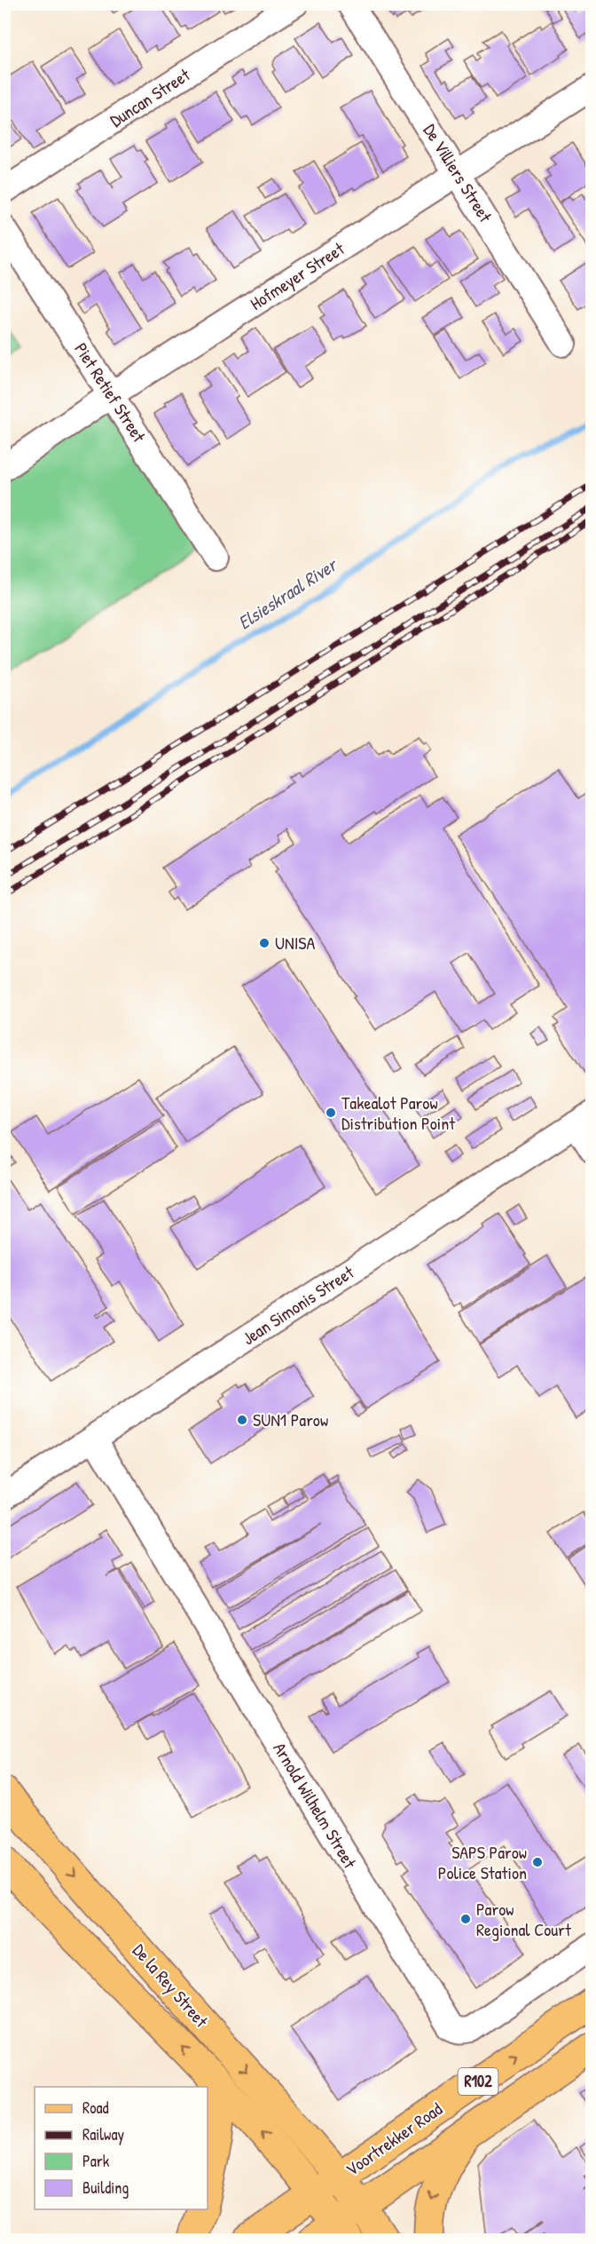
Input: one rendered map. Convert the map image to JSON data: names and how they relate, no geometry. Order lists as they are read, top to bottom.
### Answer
{
  "streets": {
    "main road": ["De la Rey Street", "R102", "Voortrekker Road"],
    "street": [
      "Duncan Street",
      "De Villiers Street",
      "Hofmeyer Street",
      "Piet Retief Street",
      "Jean Simonis Street",
      "Arnold Wilhelm Street"
    ]
  },
  "crossings": [
    ["De Villiers Street", "Hofmeyer Street"],
    ["Hofmeyer Street", "Piet Retief Street"],
    ["Jean Simonis Street", "Arnold Wilhelm Street"],
    ["De la Rey Street", "Voortrekker Road"]
  ],
  "water": ["Elsieskraal River"],
  "places": [
    "UNISA",
    "Takealot Parow Distribution Point",
    "SUN1 Parow",
    "SAPS Parow Police Station",
    "Parow Regional Court"
  ],
  "legend": [
    "Road",
    "Railway",
    "Park",
    "Building"
  ]
}
